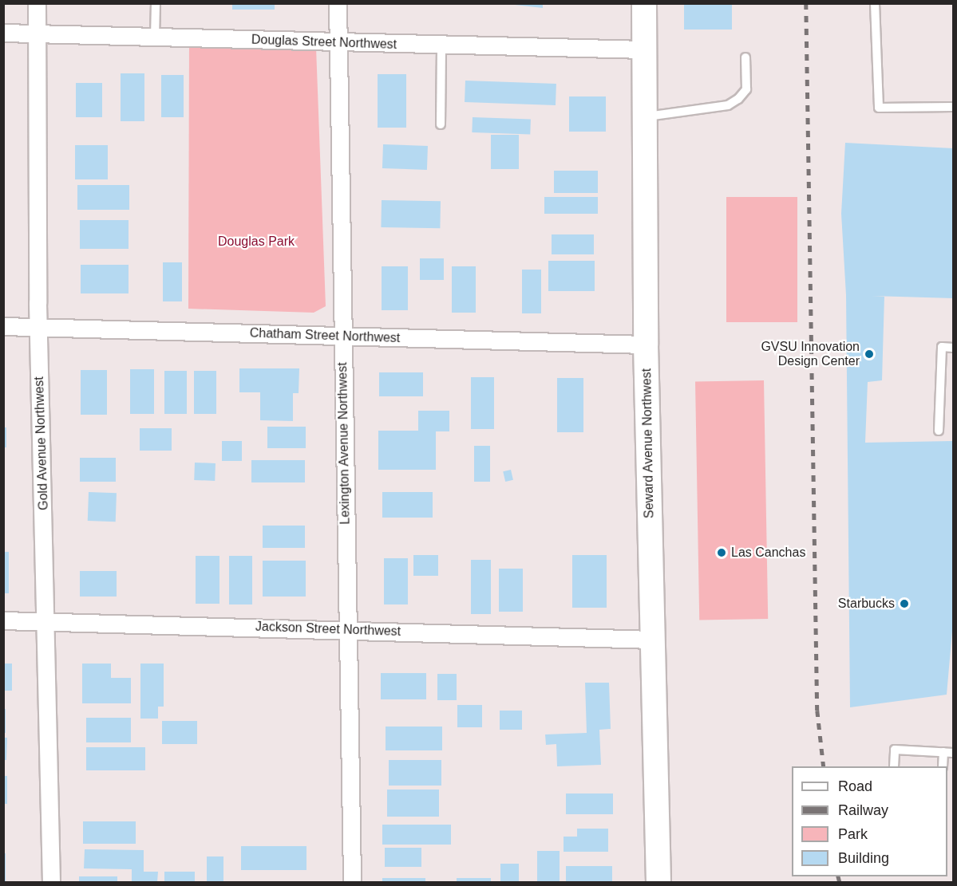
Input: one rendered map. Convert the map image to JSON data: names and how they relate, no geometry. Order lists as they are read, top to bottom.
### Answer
{
  "streets": {
    "street": [
      "Douglas Street Northwest",
      "Chatham Street Northwest",
      "Gold Avenue Northwest",
      "Lexington Avenue Northwest",
      "Seward Avenue Northwest",
      "Jackson Street Northwest"
    ]
  },
  "crossings": [
    ["Douglas Street Northwest", "Gold Avenue Northwest"],
    ["Douglas Street Northwest", "Lexington Avenue Northwest"],
    ["Douglas Street Northwest", "Seward Avenue Northwest"],
    ["Chatham Street Northwest", "Gold Avenue Northwest"],
    ["Chatham Street Northwest", "Lexington Avenue Northwest"],
    ["Chatham Street Northwest", "Seward Avenue Northwest"],
    ["Gold Avenue Northwest", "Jackson Street Northwest"],
    ["Lexington Avenue Northwest", "Jackson Street Northwest"],
    ["Seward Avenue Northwest", "Jackson Street Northwest"]
  ],
  "parks": ["Douglas Park"],
  "places": ["GVSU Innovation Design Center", "Las Canchas", "Starbucks"],
  "legend": [
    "Road",
    "Railway",
    "Park",
    "Building"
  ]
}
